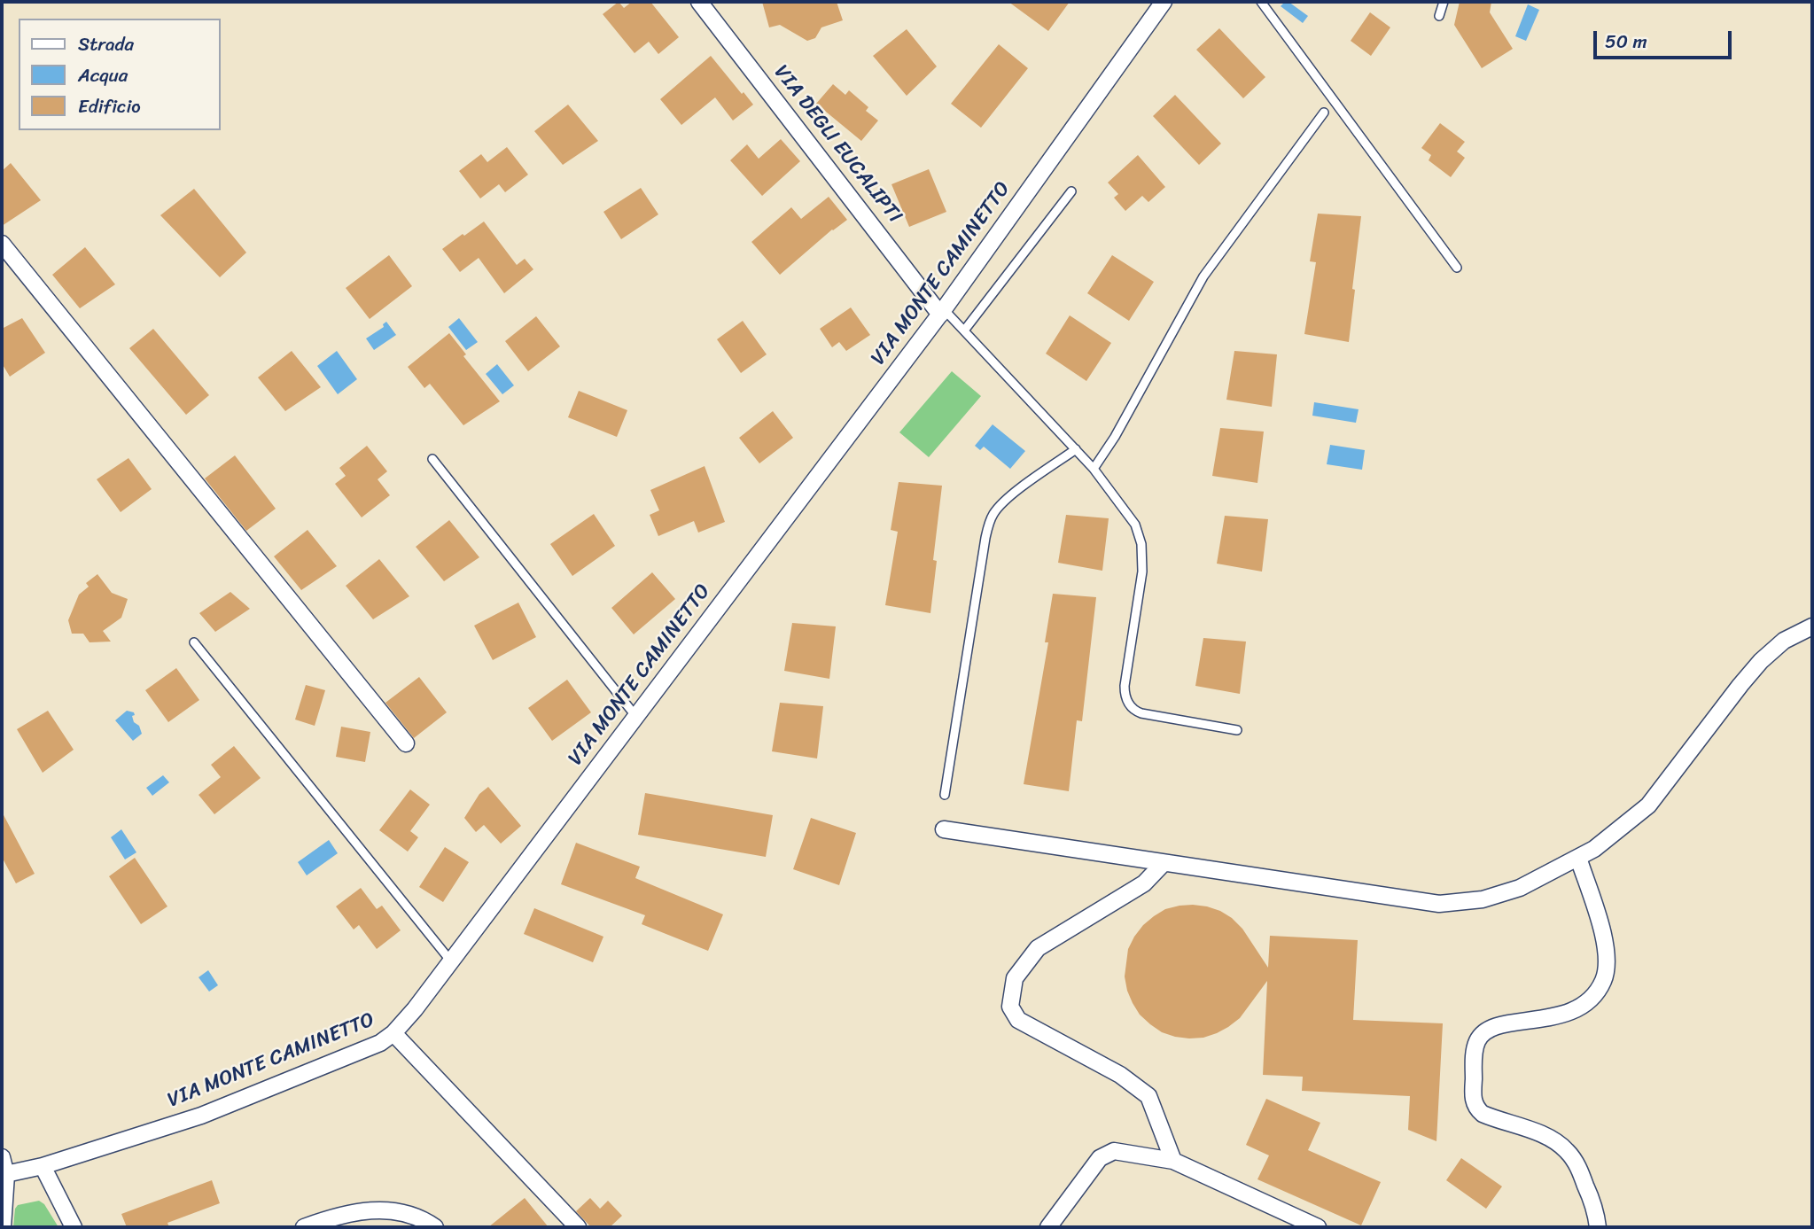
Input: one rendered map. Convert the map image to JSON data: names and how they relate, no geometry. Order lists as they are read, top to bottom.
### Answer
{
  "streets": {
    "street": ["VIA DEGLI EUCALIPTI", "VIA MONTE CAMINETTO"]
  },
  "crossings": [
    ["VIA DEGLI EUCALIPTI", "VIA MONTE CAMINETTO"]
  ],
  "legend": ["Strada", "Acqua", "Edificio"],
  "scale_bar": "50 m"
}
